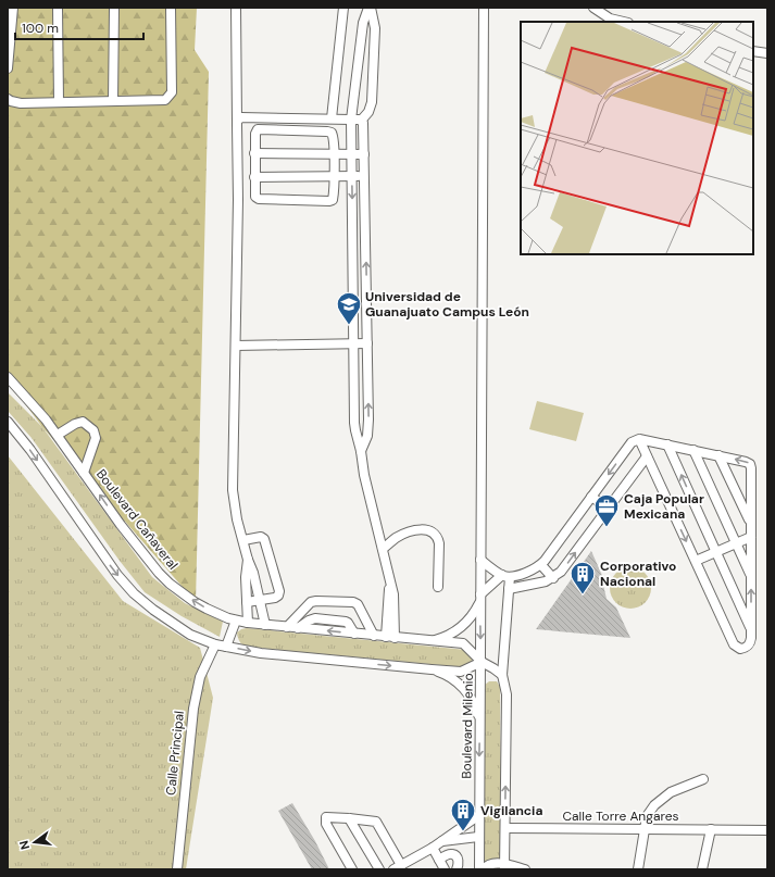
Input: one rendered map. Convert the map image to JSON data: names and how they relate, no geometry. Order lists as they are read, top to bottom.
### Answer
{
  "streets": {
    "street": [
      "Boulevard Cañaveral",
      "Boulevard Milenio",
      "Calle Principal",
      "Calle Torre Angares"
    ]
  },
  "crossings": [
    ["Boulevard Cañaveral", "Boulevard Milenio"]
  ],
  "places": {
    "school or university": ["Universidad de Guanajuato Campus León"],
    "office": ["Caja Popular Mexicana"],
    "building": ["Corporativo Nacional", "Vigilancia"]
  },
  "scale_bar": "100 m",
  "north": "left"
}
